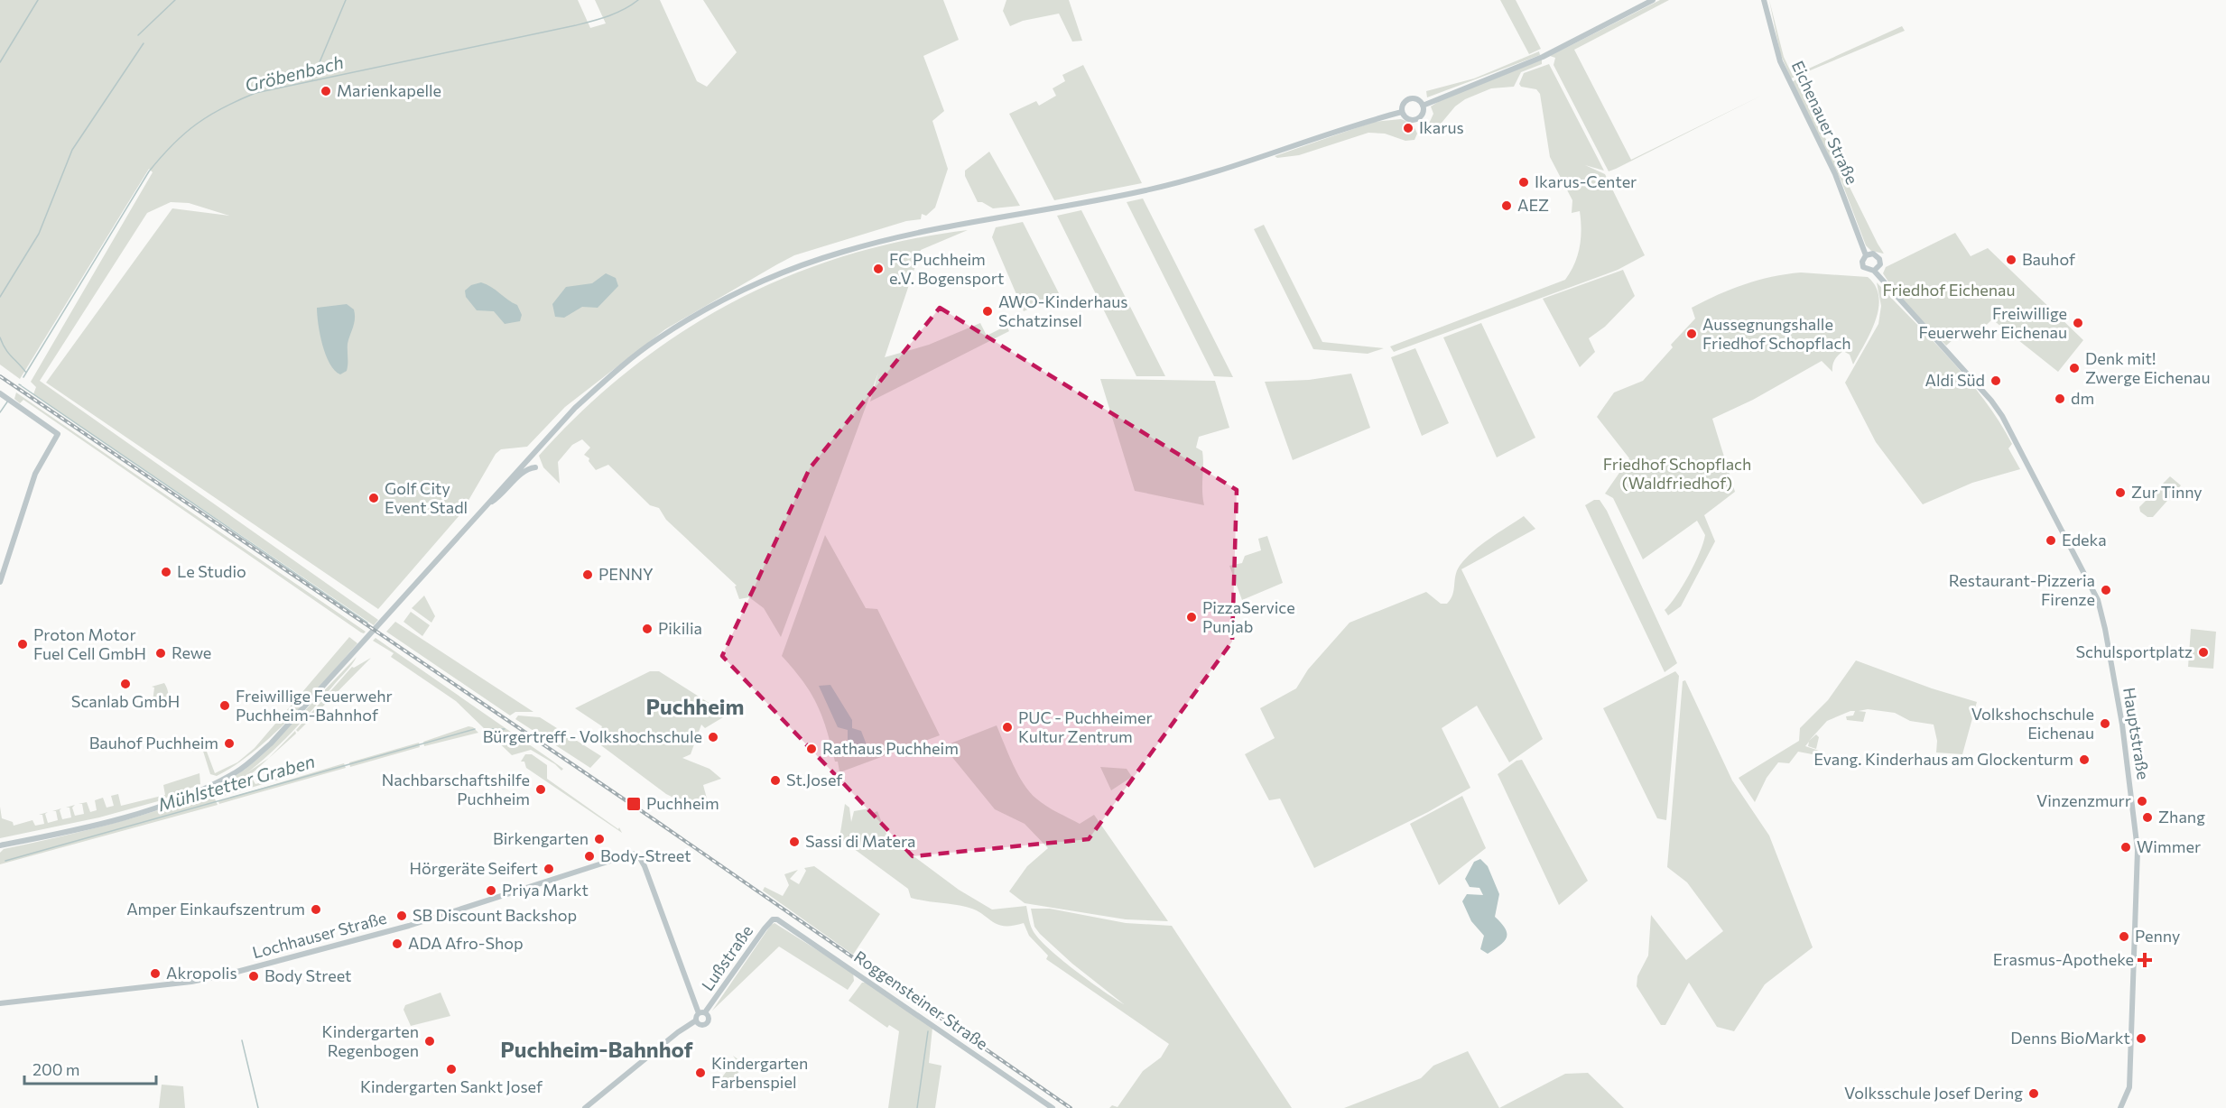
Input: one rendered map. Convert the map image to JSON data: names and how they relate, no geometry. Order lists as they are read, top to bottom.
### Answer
{
  "streets": {
    "street": [
      "Eichenauer Straße",
      "Hauptstraße",
      "Lochhauser Straße",
      "Lußstraße",
      "Roggensteiner Straße"
    ]
  },
  "crossings": [
    ["Eichenauer Straße", "Hauptstraße"],
    ["Lochhauser Straße", "Lußstraße"],
    ["Lußstraße", "Roggensteiner Straße"]
  ],
  "districts": ["Puchheim", "Puchheim-Bahnhof"],
  "water": ["Gröbenbach", "Mühlstetter Graben"],
  "parks": ["Friedhof Eichenau", "Friedhof Schopflach (Waldfriedhof)"],
  "places": {
    "other": [
      "Marienkapelle",
      "Ikarus",
      "Ikarus-Center",
      "AEZ",
      "Bauhof",
      "FC Puchheim e.V. Bogensport",
      "AWO-Kinderhaus Schatzinsel",
      "Freiwillige Feuerwehr Eichenau",
      "Aussegnungshalle Friedhof Schopflach",
      "Denk mit! Zwerge Eichenau",
      "Aldi Süd",
      "dm",
      "Zur Tinny",
      "Golf City Event Stadl",
      "Edeka",
      "Le Studio",
      "PENNY",
      "Restaurant-Pizzeria Firenze",
      "PizzaService Punjab",
      "Pikilia",
      "Proton Motor Fuel Cell GmbH",
      "Schulsportplatz",
      "Rewe",
      "Scanlab GmbH",
      "Freiwillige Feuerwehr Puchheim-Bahnhof",
      "Volkshochschule Eichenau",
      "PUC - Puchheimer Kultur Zentrum",
      "Bürgertreff - Volkshochschule",
      "Bauhof Puchheim",
      "Rathaus Puchheim",
      "Evang. Kinderhaus am Glockenturm",
      "St.Josef",
      "Nachbarschaftshilfe Puchheim",
      "Vinzenzmurr",
      "Zhang",
      "Birkengarten",
      "Sassi di Matera",
      "Wimmer",
      "Body-Street",
      "Hörgeräte Seifert",
      "Priya Markt",
      "Amper Einkaufszentrum",
      "SB Discount Backshop",
      "Penny",
      "ADA Afro-Shop",
      "Akropolis",
      "Body Street",
      "Denns BioMarkt",
      "Kindergarten Regenbogen",
      "Kindergarten Sankt Josef",
      "Kindergarten Farbenspiel",
      "Volksschule Josef Dering"
    ],
    "transit": ["Puchheim"],
    "health": ["Erasmus-Apotheke"]
  },
  "scale_bar": "200 m"
}
